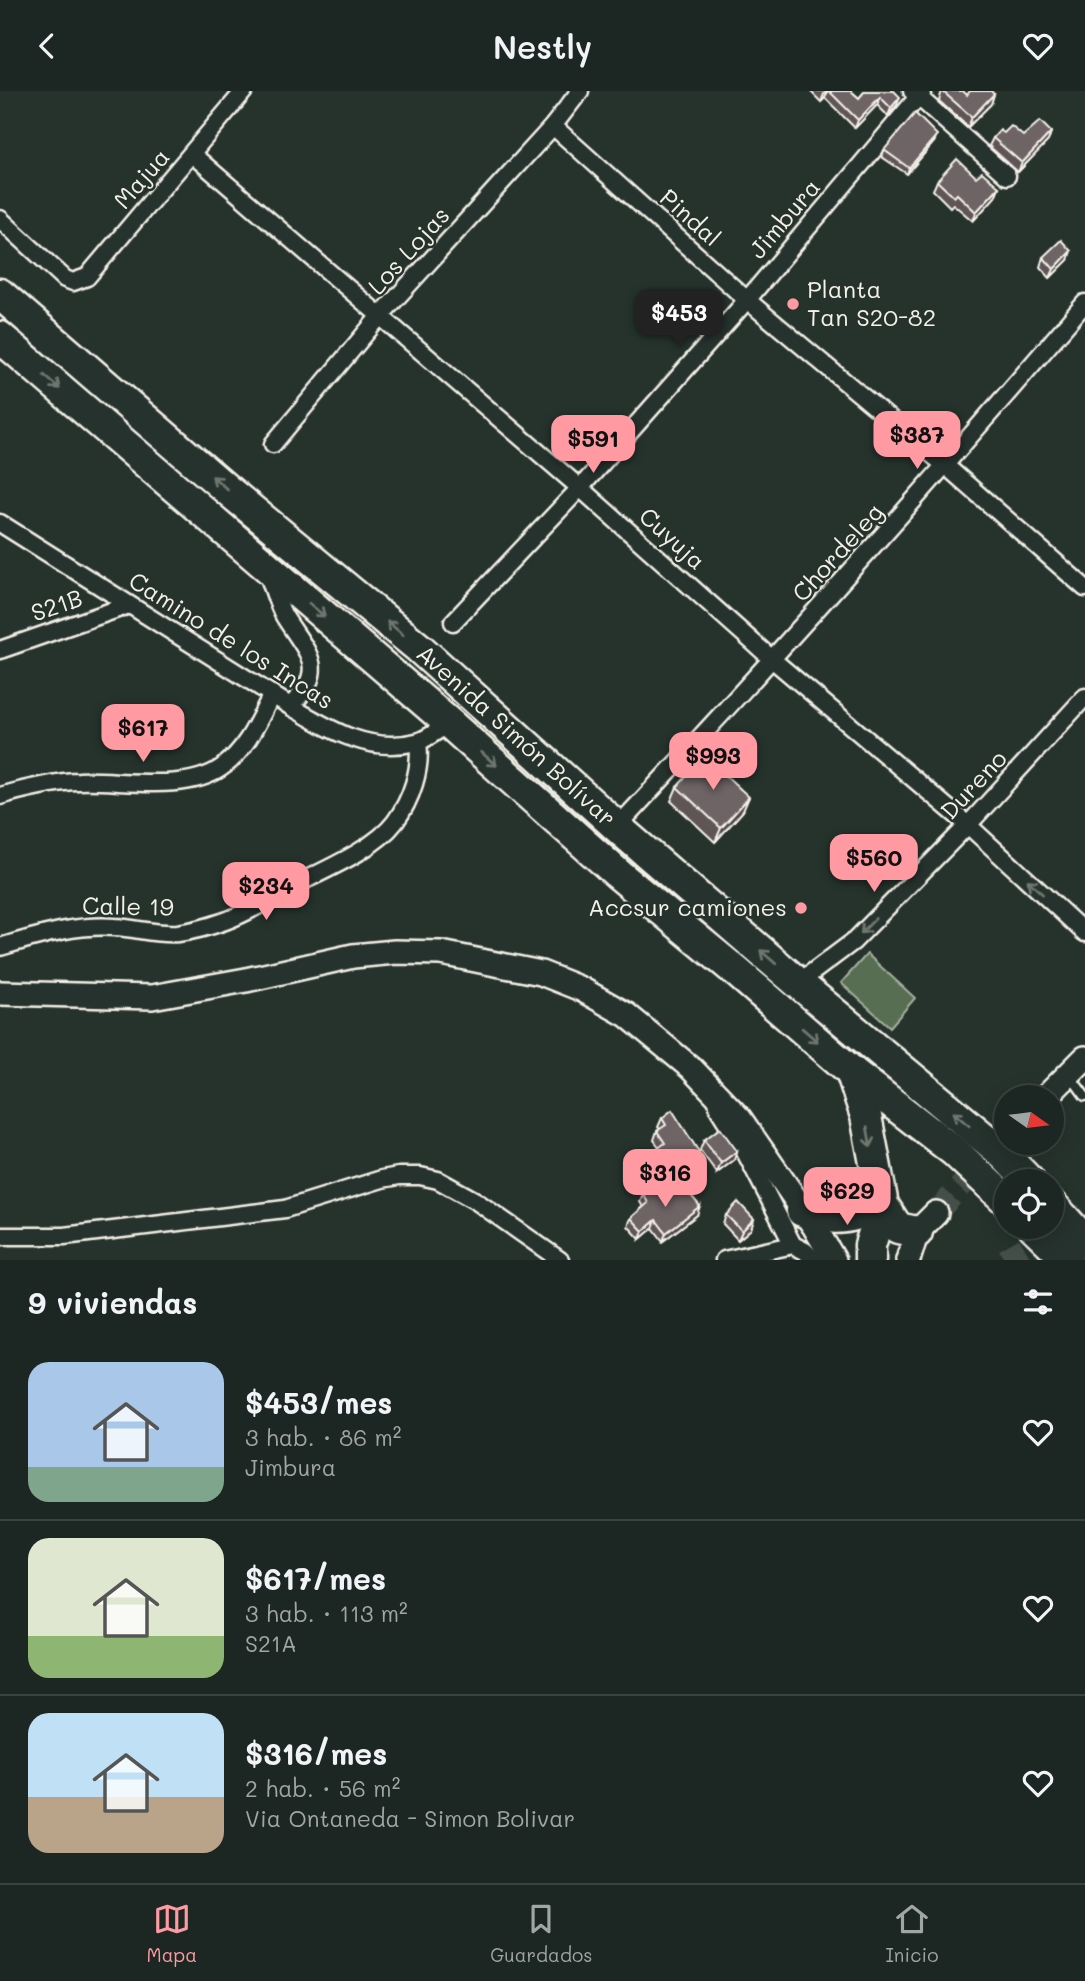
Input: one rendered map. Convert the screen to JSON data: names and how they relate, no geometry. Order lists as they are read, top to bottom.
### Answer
{
  "streets": {
    "highway": ["Avenida Simón Bolívar"],
    "street": [
      "Majua",
      "Pindal",
      "Jimbura",
      "Los Lojas",
      "Cuyuja",
      "Chordeleg",
      "S21B",
      "Camino de los Incas",
      "Dureno",
      "Calle 19"
    ]
  },
  "crossings": [
    ["Majua", "Cuyuja"],
    ["Pindal", "Jimbura"],
    ["Pindal", "Los Lojas"],
    ["Pindal", "Chordeleg"],
    ["Jimbura", "Cuyuja"],
    ["Los Lojas", "Cuyuja"],
    ["Cuyuja", "Chordeleg"],
    ["Cuyuja", "Dureno"],
    ["Chordeleg", "Avenida Simón Bolívar"],
    ["S21B", "Camino de los Incas"],
    ["Camino de los Incas", "Avenida Simón Bolívar"],
    ["Camino de los Incas", "Calle 19"],
    ["Avenida Simón Bolívar", "Dureno"]
  ],
  "one_way": ["Dureno"],
  "places": ["Planta Tan S20-82", "Accsur camiones"],
  "north": "right",
  "page": {
    "header": "Nestly",
    "price": [
      "$453",
      "$387",
      "$591",
      "$617",
      "$993",
      "$560",
      "$234",
      "$316",
      "$629"
    ],
    "heading": "9 viviendas",
    "list": [
      {
        "name": "$453/mes",
        "note": "3 hab. · 86 m² · Jimbura"
      },
      {
        "name": "$617/mes",
        "note": "3 hab. · 113 m² · S21A"
      },
      {
        "name": "$316/mes",
        "note": "2 hab. · 56 m² · Via Ontaneda - Simon Bolivar"
      }
    ],
    "tabs": ["Mapa", "Guardados", "Inicio"]
  }
}
